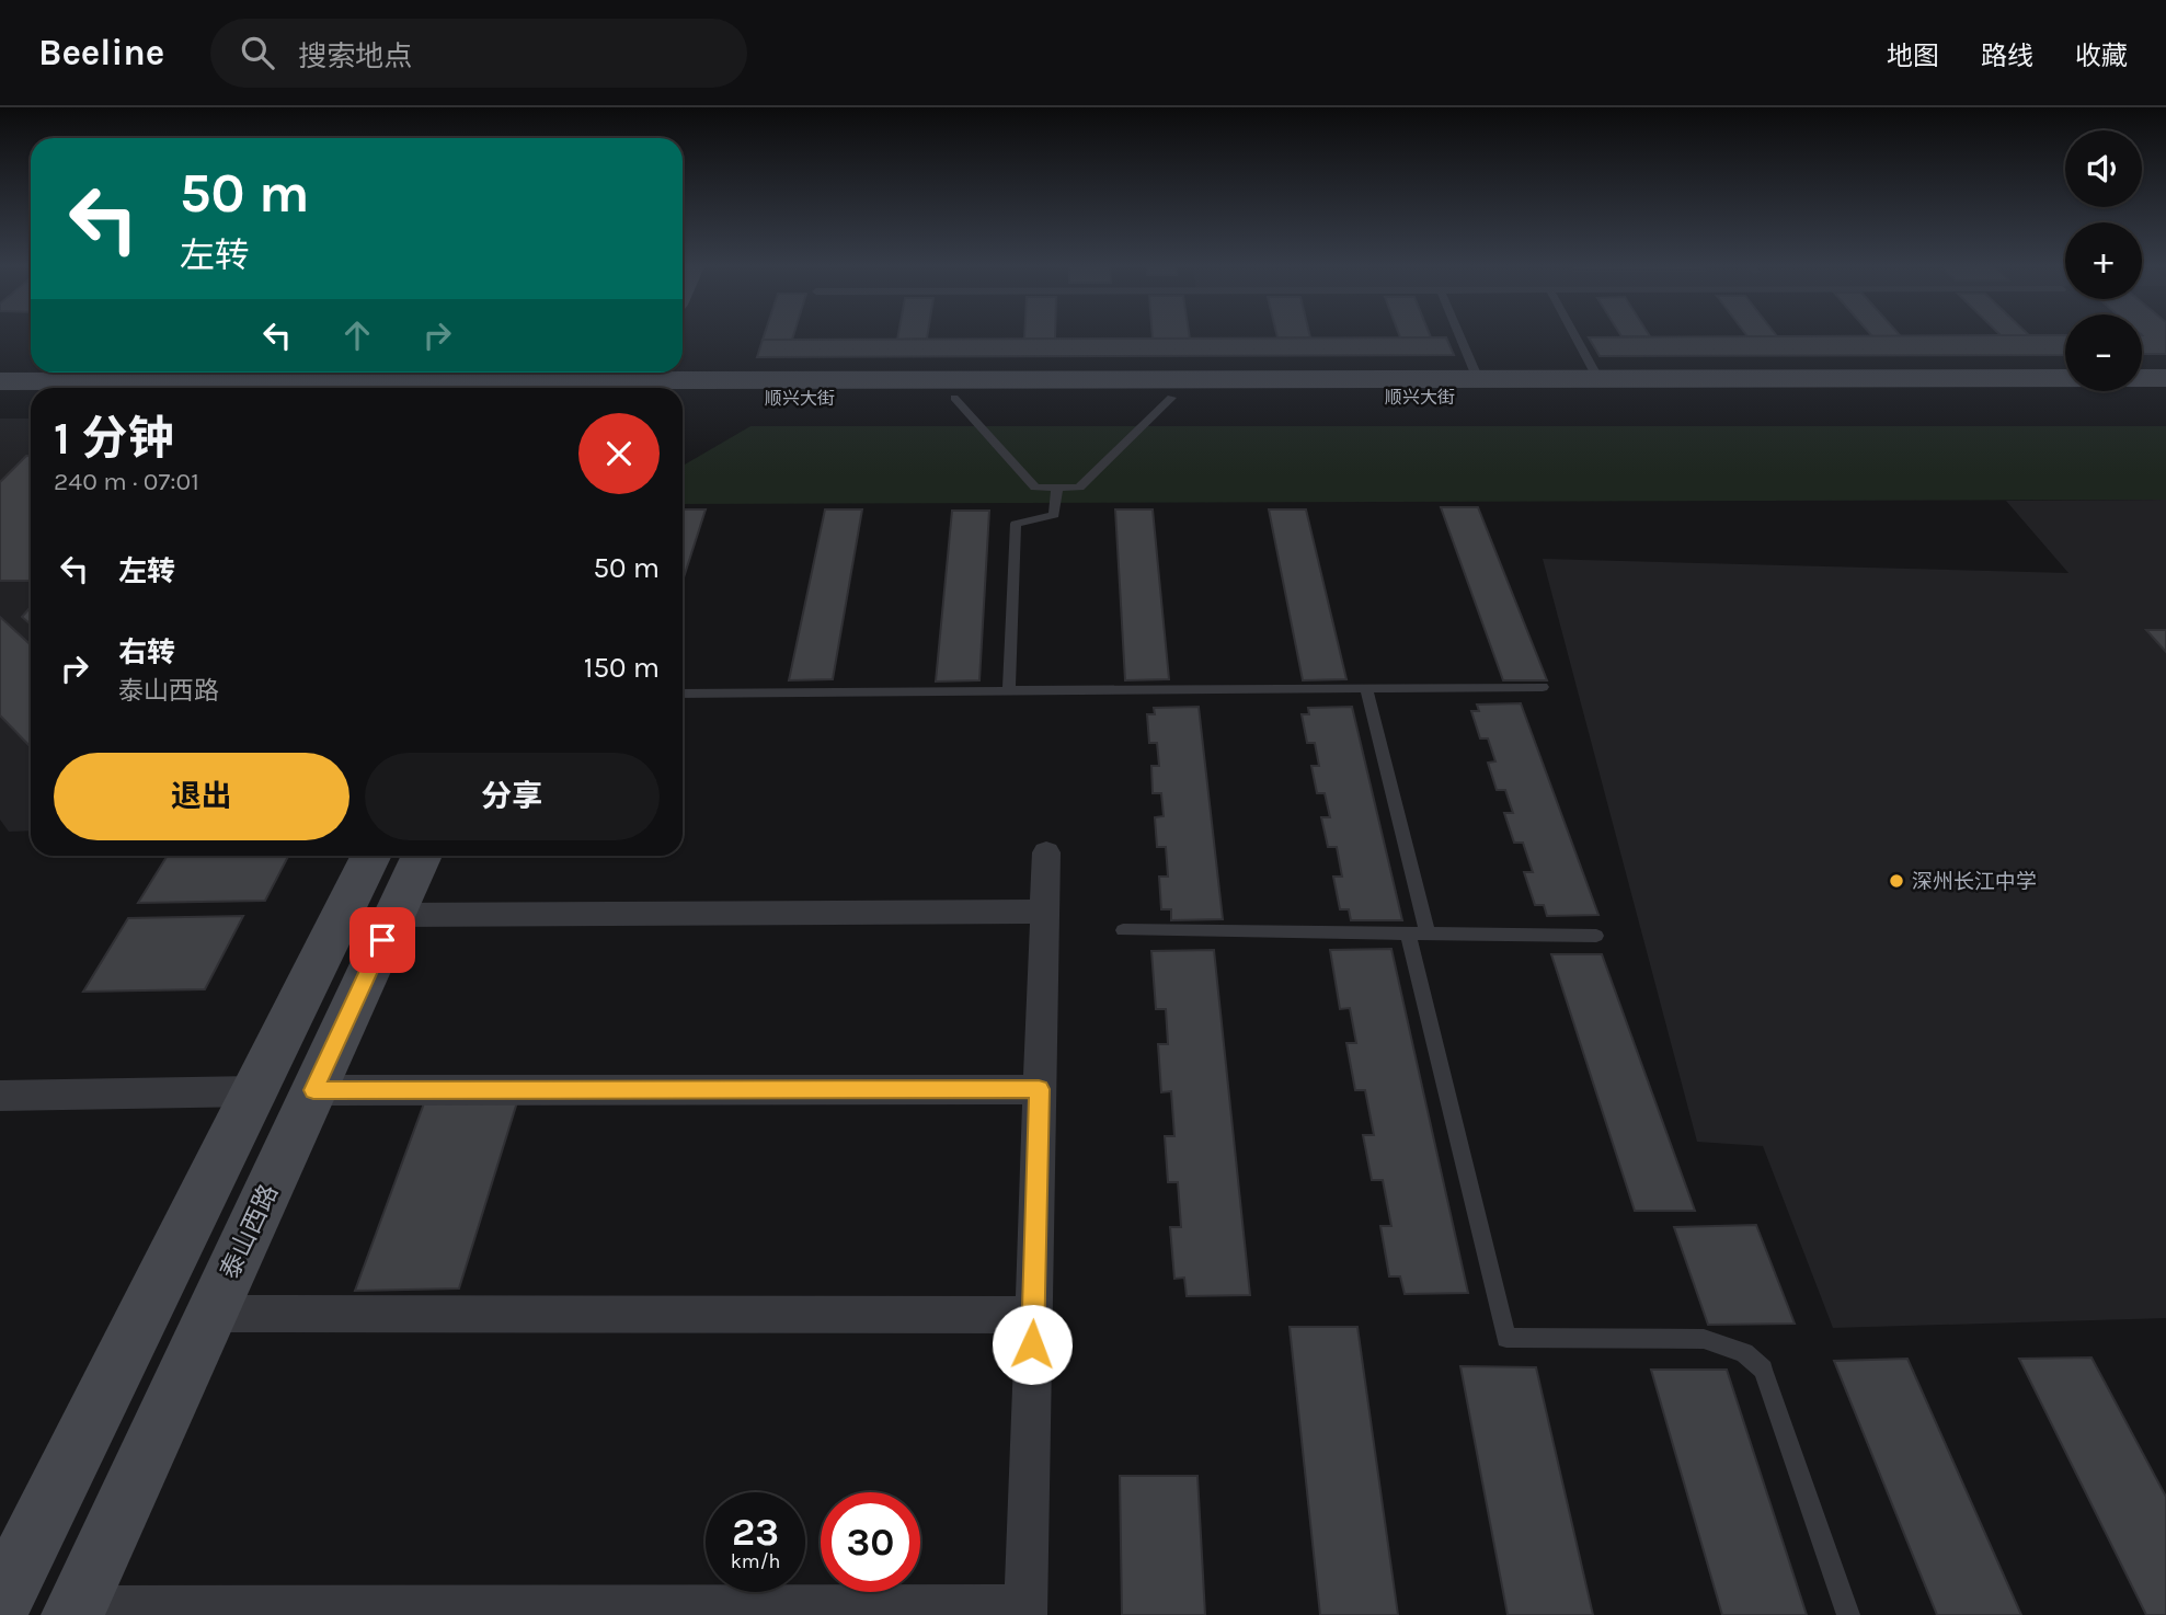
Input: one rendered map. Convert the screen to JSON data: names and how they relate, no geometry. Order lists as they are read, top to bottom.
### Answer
{
  "streets": {
    "main road": ["顺兴大街", "泰山西路"]
  },
  "places": ["深州长江中学"],
  "page": {
    "header": "Beeline",
    "search": "搜索地点",
    "nav": ["地图", "路线", "收藏"],
    "map_buttons": ["+", "−"],
    "turn": ["50 m", "左转"],
    "heading": ["1 分钟", "240 m · 07:01"],
    "list": [
      {
        "name": "左转",
        "value": "50 m"
      },
      {
        "name": "右转",
        "note": "泰山西路",
        "value": "150 m"
      }
    ],
    "buttons": ["退出", "分享"],
    "speed": "23 km/h",
    "limit": "30"
  }
}
